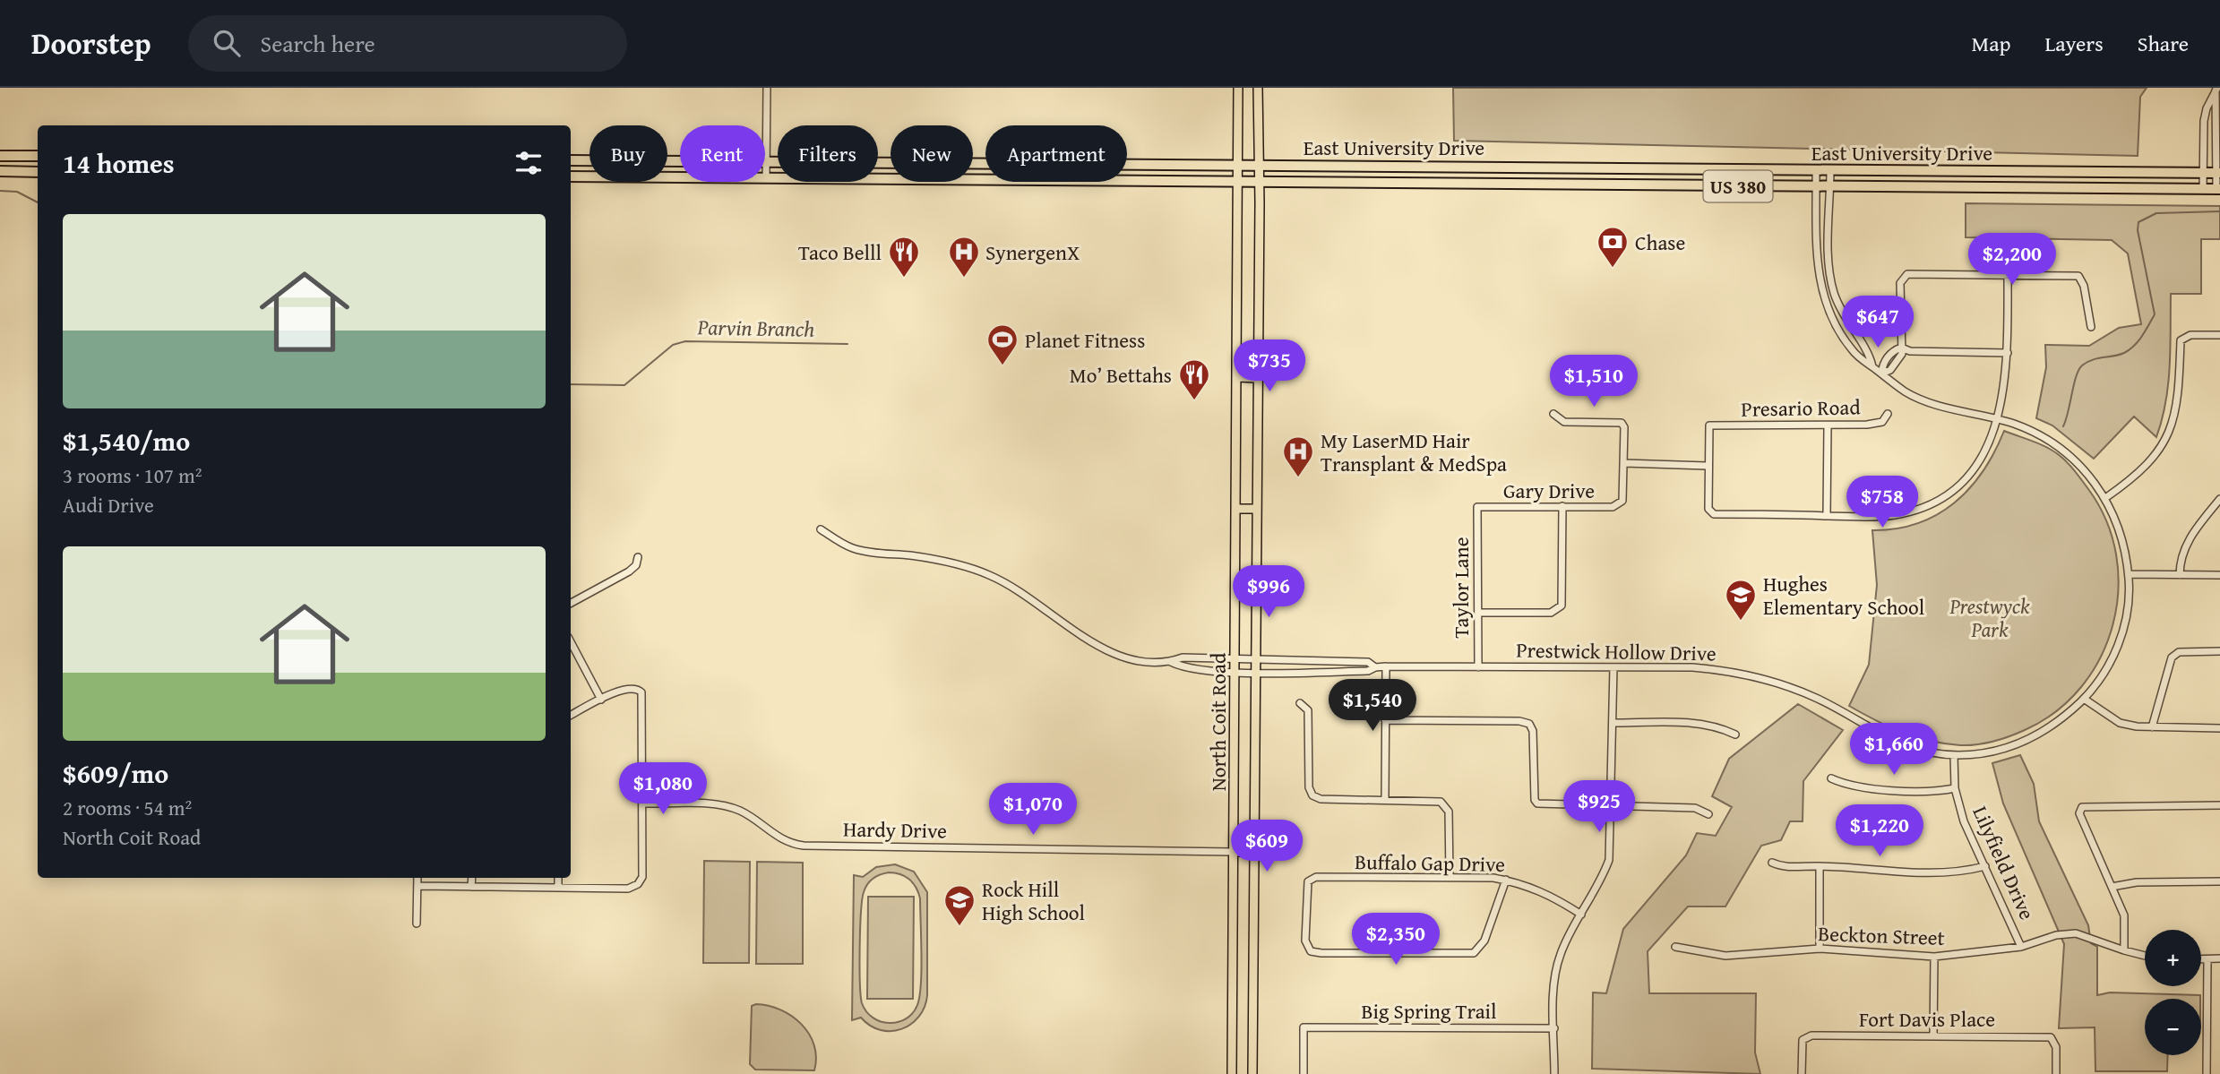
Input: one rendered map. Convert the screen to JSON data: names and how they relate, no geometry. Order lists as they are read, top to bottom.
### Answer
{
  "streets": {
    "highway": ["East University Drive", "US 380"],
    "main road": ["North Coit Road"],
    "street": [
      "Presario Road",
      "Gary Drive",
      "Taylor Lane",
      "Prestwick Hollow Drive",
      "Hardy Drive",
      "Buffalo Gap Drive",
      "Lilyfield Drive",
      "Beckton Street",
      "Big Spring Trail",
      "Fort Davis Place"
    ]
  },
  "crossings": [
    ["East University Drive", "Prestwick Hollow Drive"],
    ["East University Drive", "North Coit Road"],
    ["US 380", "Prestwick Hollow Drive"],
    ["US 380", "North Coit Road"],
    ["Gary Drive", "Taylor Lane"],
    ["Taylor Lane", "Prestwick Hollow Drive"],
    ["Prestwick Hollow Drive", "North Coit Road"],
    ["Prestwick Hollow Drive", "Lilyfield Drive"],
    ["North Coit Road", "Hardy Drive"],
    ["Lilyfield Drive", "Beckton Street"]
  ],
  "water": ["Parvin Branch"],
  "parks": ["Prestwyck Park"],
  "places": {
    "bank": ["Chase"],
    "restaurant": ["Taco Belll", "Mo’ Bettahs"],
    "hospital": ["SynergenX", "My LaserMD Hair Transplant & MedSpa"],
    "sports": ["Planet Fitness"],
    "school or university": ["Hughes Elementary School", "Rock Hill High School"]
  },
  "page": {
    "header": "Doorstep",
    "search": "Search here",
    "nav": ["Map", "Layers", "Share"],
    "chip": [
      "Buy",
      "Rent",
      "Filters",
      "New",
      "Apartment"
    ],
    "heading": "14 homes",
    "list": [
      {
        "name": "$1,540/mo",
        "note": "3 rooms · 107 m² · Audi Drive"
      },
      {
        "name": "$609/mo",
        "note": "2 rooms · 54 m² · North Coit Road"
      }
    ],
    "price": [
      "$2,200",
      "$647",
      "$735",
      "$1,510",
      "$758",
      "$996",
      "$1,540",
      "$1,660",
      "$1,080",
      "$925",
      "$1,070",
      "$1,220",
      "$609",
      "$2,350"
    ],
    "map_buttons": ["+", "−"]
  }
}
